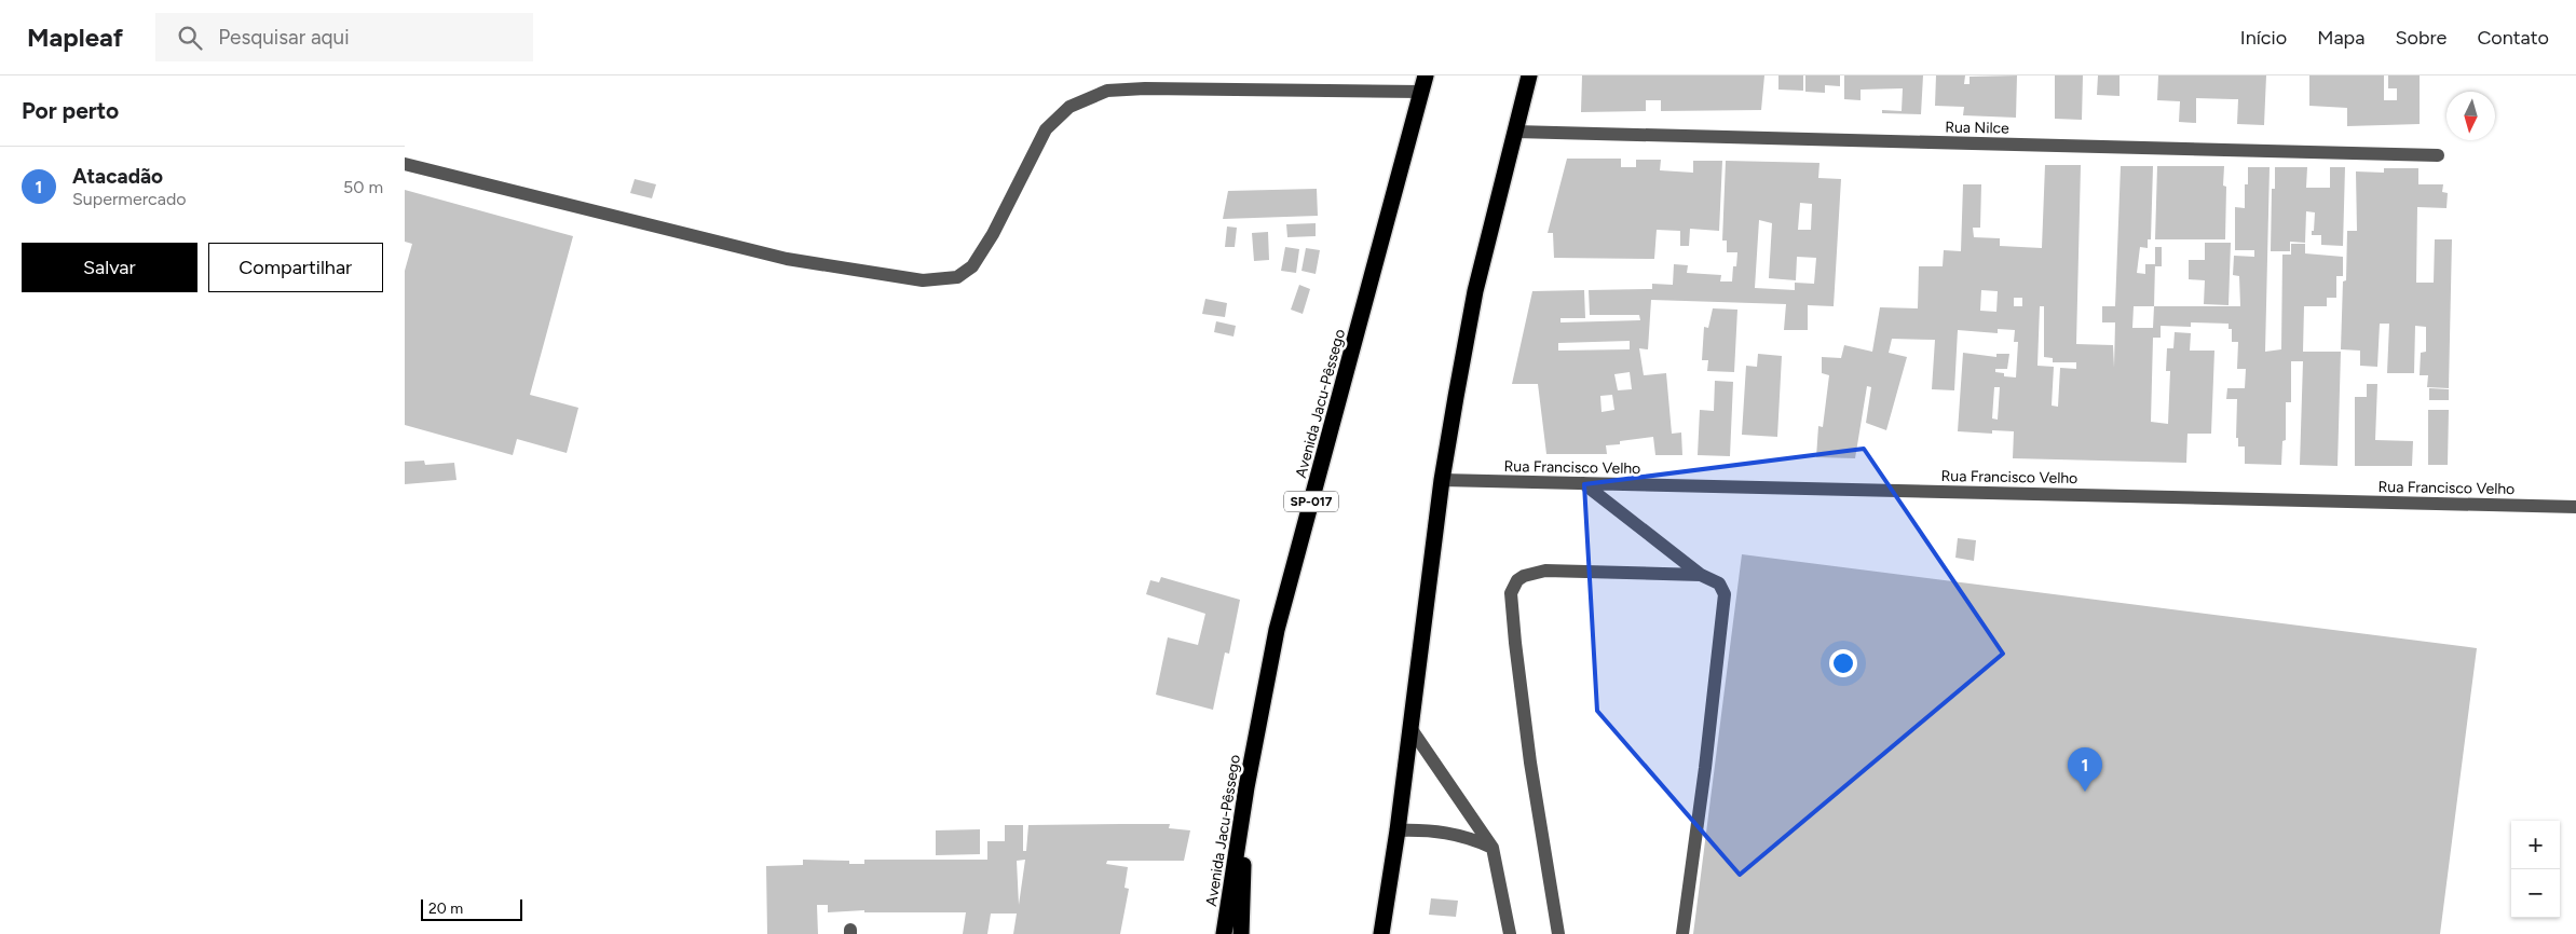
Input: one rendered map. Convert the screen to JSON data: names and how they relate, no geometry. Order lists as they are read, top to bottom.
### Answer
{
  "streets": {
    "highway": ["Avenida Jacu-Pêssego", "SP-017"],
    "street": ["Rua Nilce", "Rua Francisco Velho"]
  },
  "scale_bar": "20 m",
  "north": "bottom",
  "page": {
    "header": "Mapleaf",
    "search": "Pesquisar aqui",
    "nav": [
      "Início",
      "Mapa",
      "Sobre",
      "Contato"
    ],
    "heading": "Por perto",
    "list": [
      {
        "mark": "1",
        "name": "Atacadão",
        "note": "Supermercado",
        "value": "50 m"
      }
    ],
    "buttons": ["Salvar", "Compartilhar"],
    "pins": "1",
    "map_buttons": ["+", "−"],
    "scale": "20 m"
  }
}
